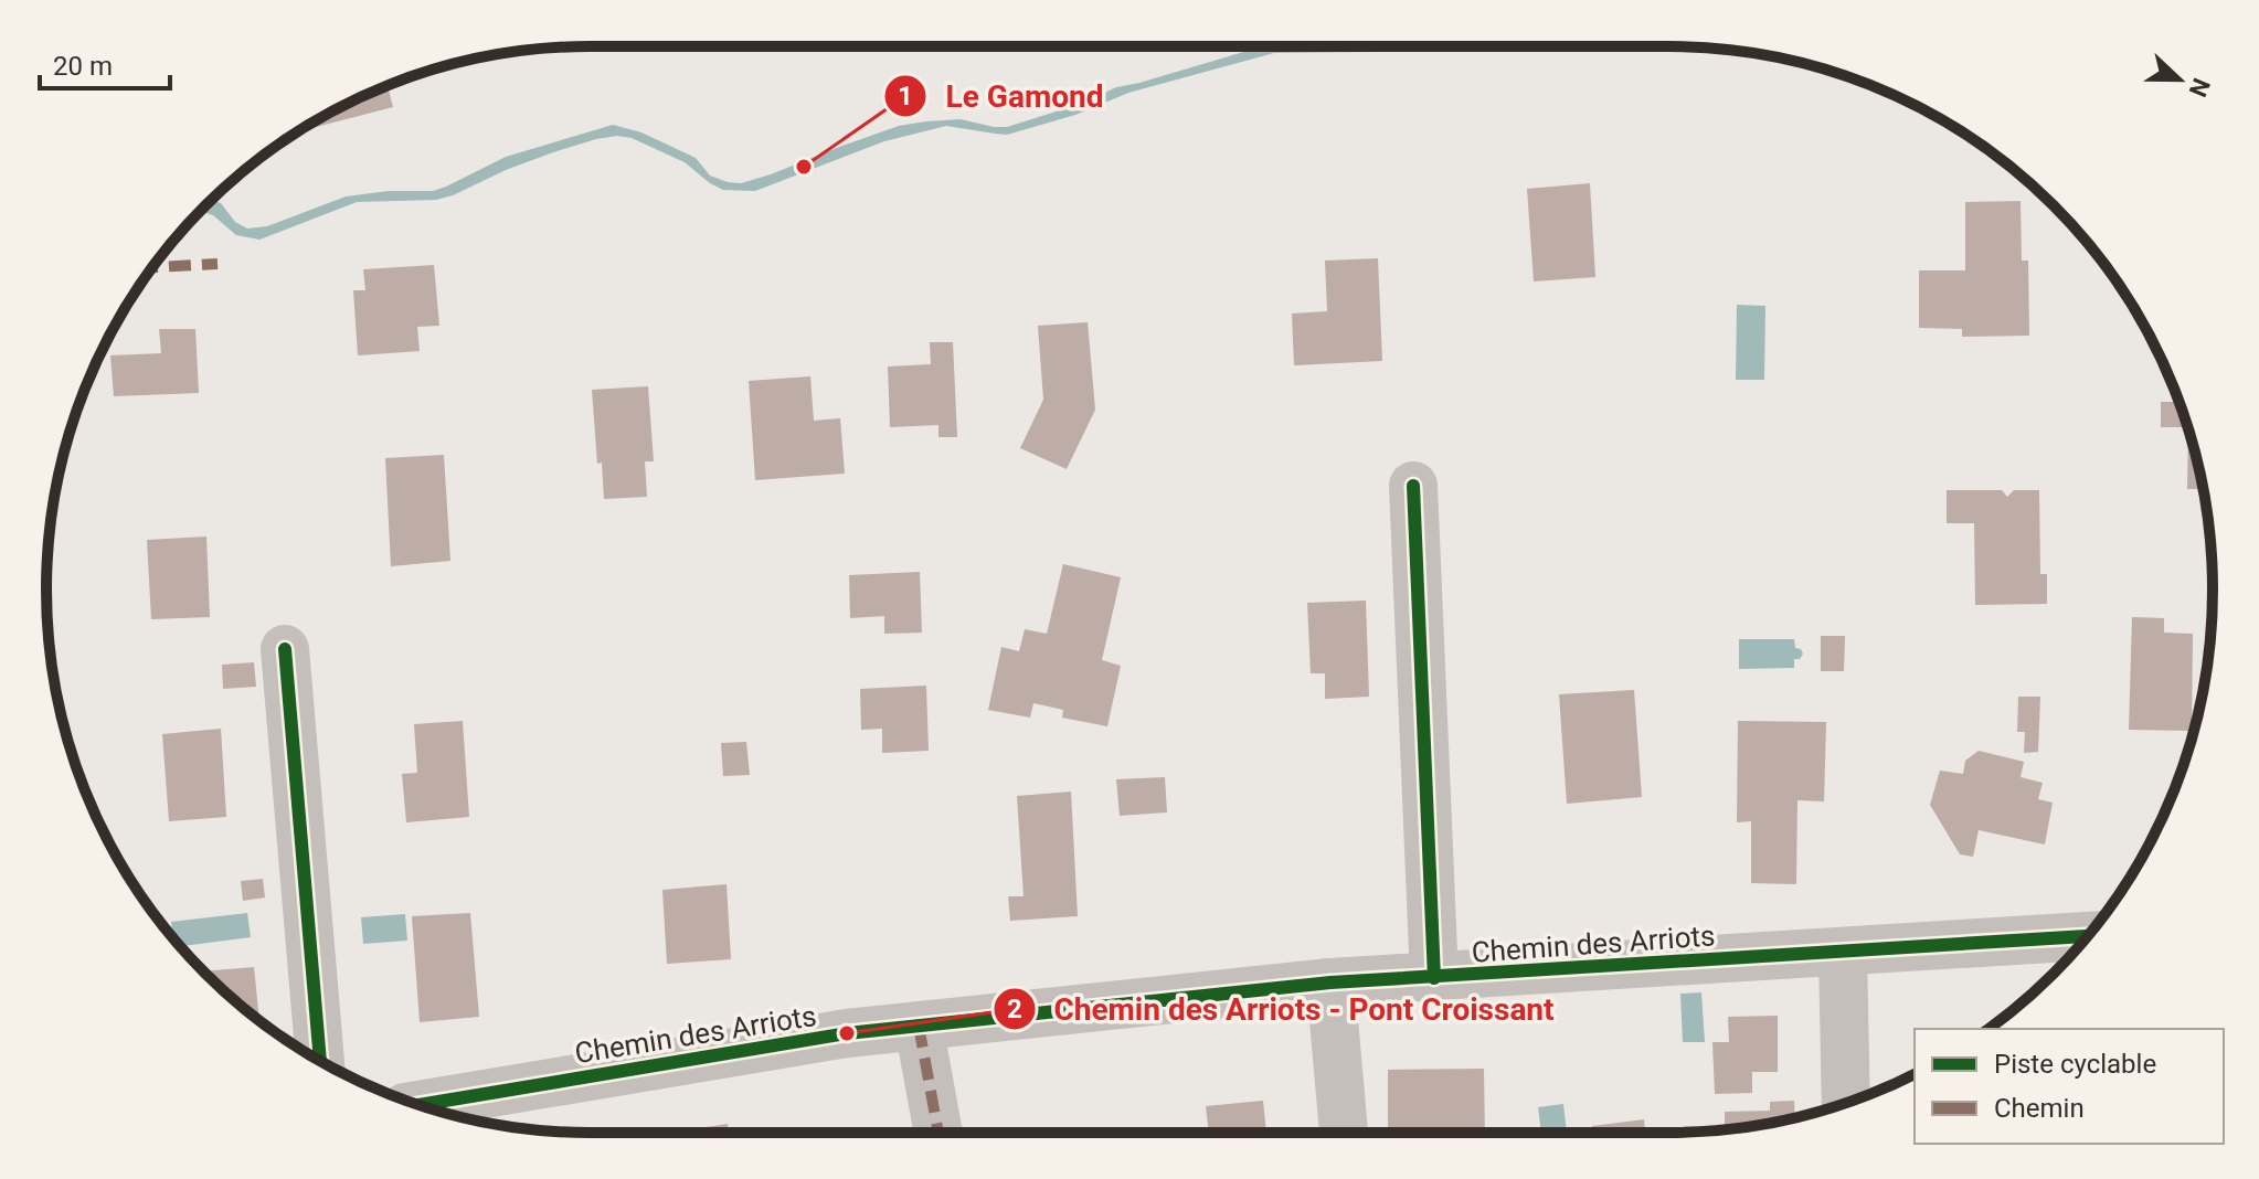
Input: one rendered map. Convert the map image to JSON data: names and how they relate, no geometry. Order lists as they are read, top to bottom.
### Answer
{
  "streets": {
    "street": ["Chemin des Arriots"]
  },
  "places": ["Le Gamond", "Chemin des Arriots - Pont Croissant"],
  "legend": ["Piste cyclable", "Chemin"],
  "scale_bar": "20 m",
  "north": "right"
}
